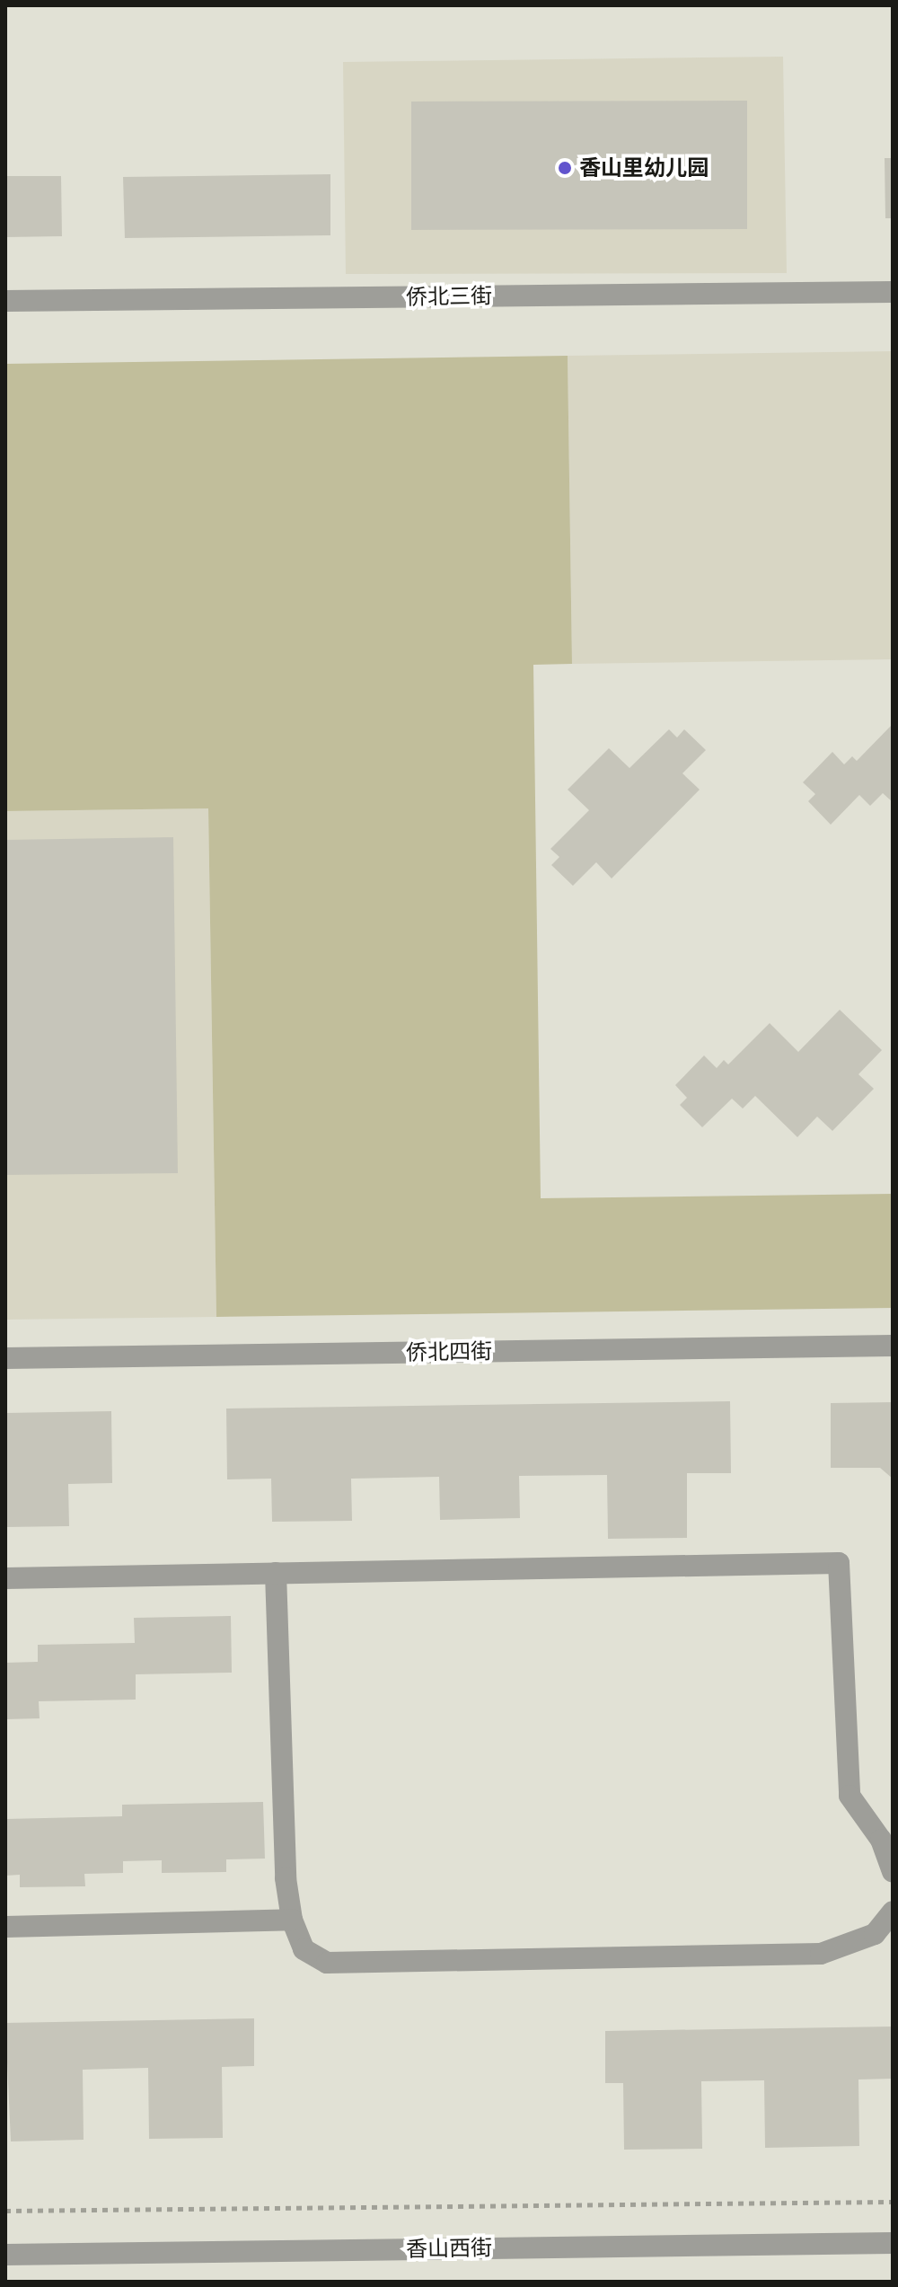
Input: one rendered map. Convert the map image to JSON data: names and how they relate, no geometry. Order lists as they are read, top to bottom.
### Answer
{
  "streets": {
    "street": ["侨北三街", "侨北四街", "香山西街"]
  },
  "places": ["香山里幼儿园"]
}
